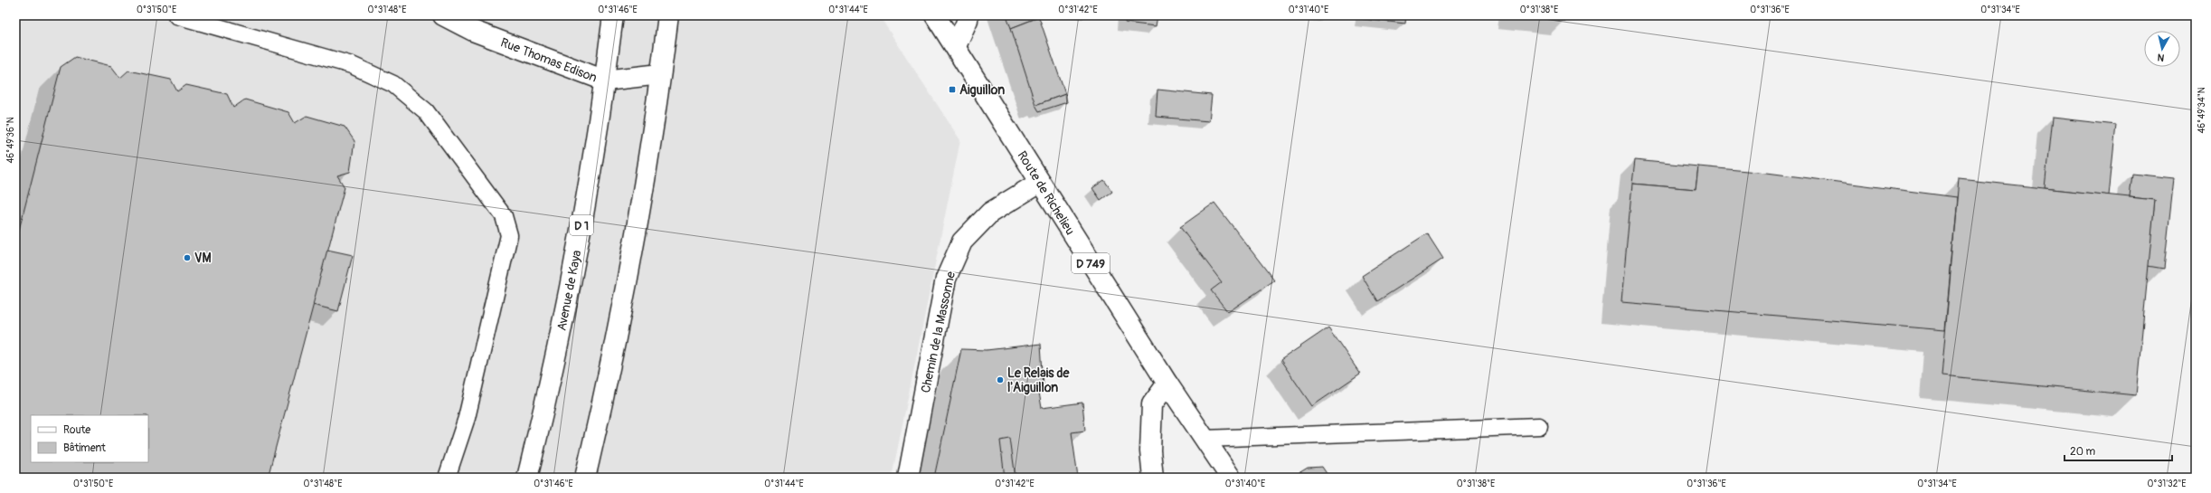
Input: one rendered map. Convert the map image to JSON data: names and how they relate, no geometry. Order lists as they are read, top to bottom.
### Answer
{
  "streets": {
    "main road": [
      "Rue Thomas Edison",
      "Route de Richelieu",
      "D 1",
      "D 749",
      "Avenue de Kaya",
      "Chemin de la Massonne"
    ]
  },
  "crossings": [
    ["Rue Thomas Edison", "Avenue de Kaya"],
    ["Route de Richelieu", "Chemin de la Massonne"]
  ],
  "places": {
    "transit": ["Aiguillon"],
    "other": ["VM", "Le Relais de l'Aiguillon"]
  },
  "legend": ["Route", "Bâtiment"],
  "scale_bar": "20 m",
  "north": "bottom",
  "coordinates": [
    "0°31'50\"E",
    "0°31'48\"E",
    "0°31'46\"E",
    "0°31'44\"E",
    "0°31'42\"E",
    "0°31'40\"E",
    "0°31'38\"E",
    "0°31'36\"E",
    "0°31'34\"E",
    "46°49'34\"N",
    "46°49'36\"N",
    "0°31'32\"E"
  ]
}
